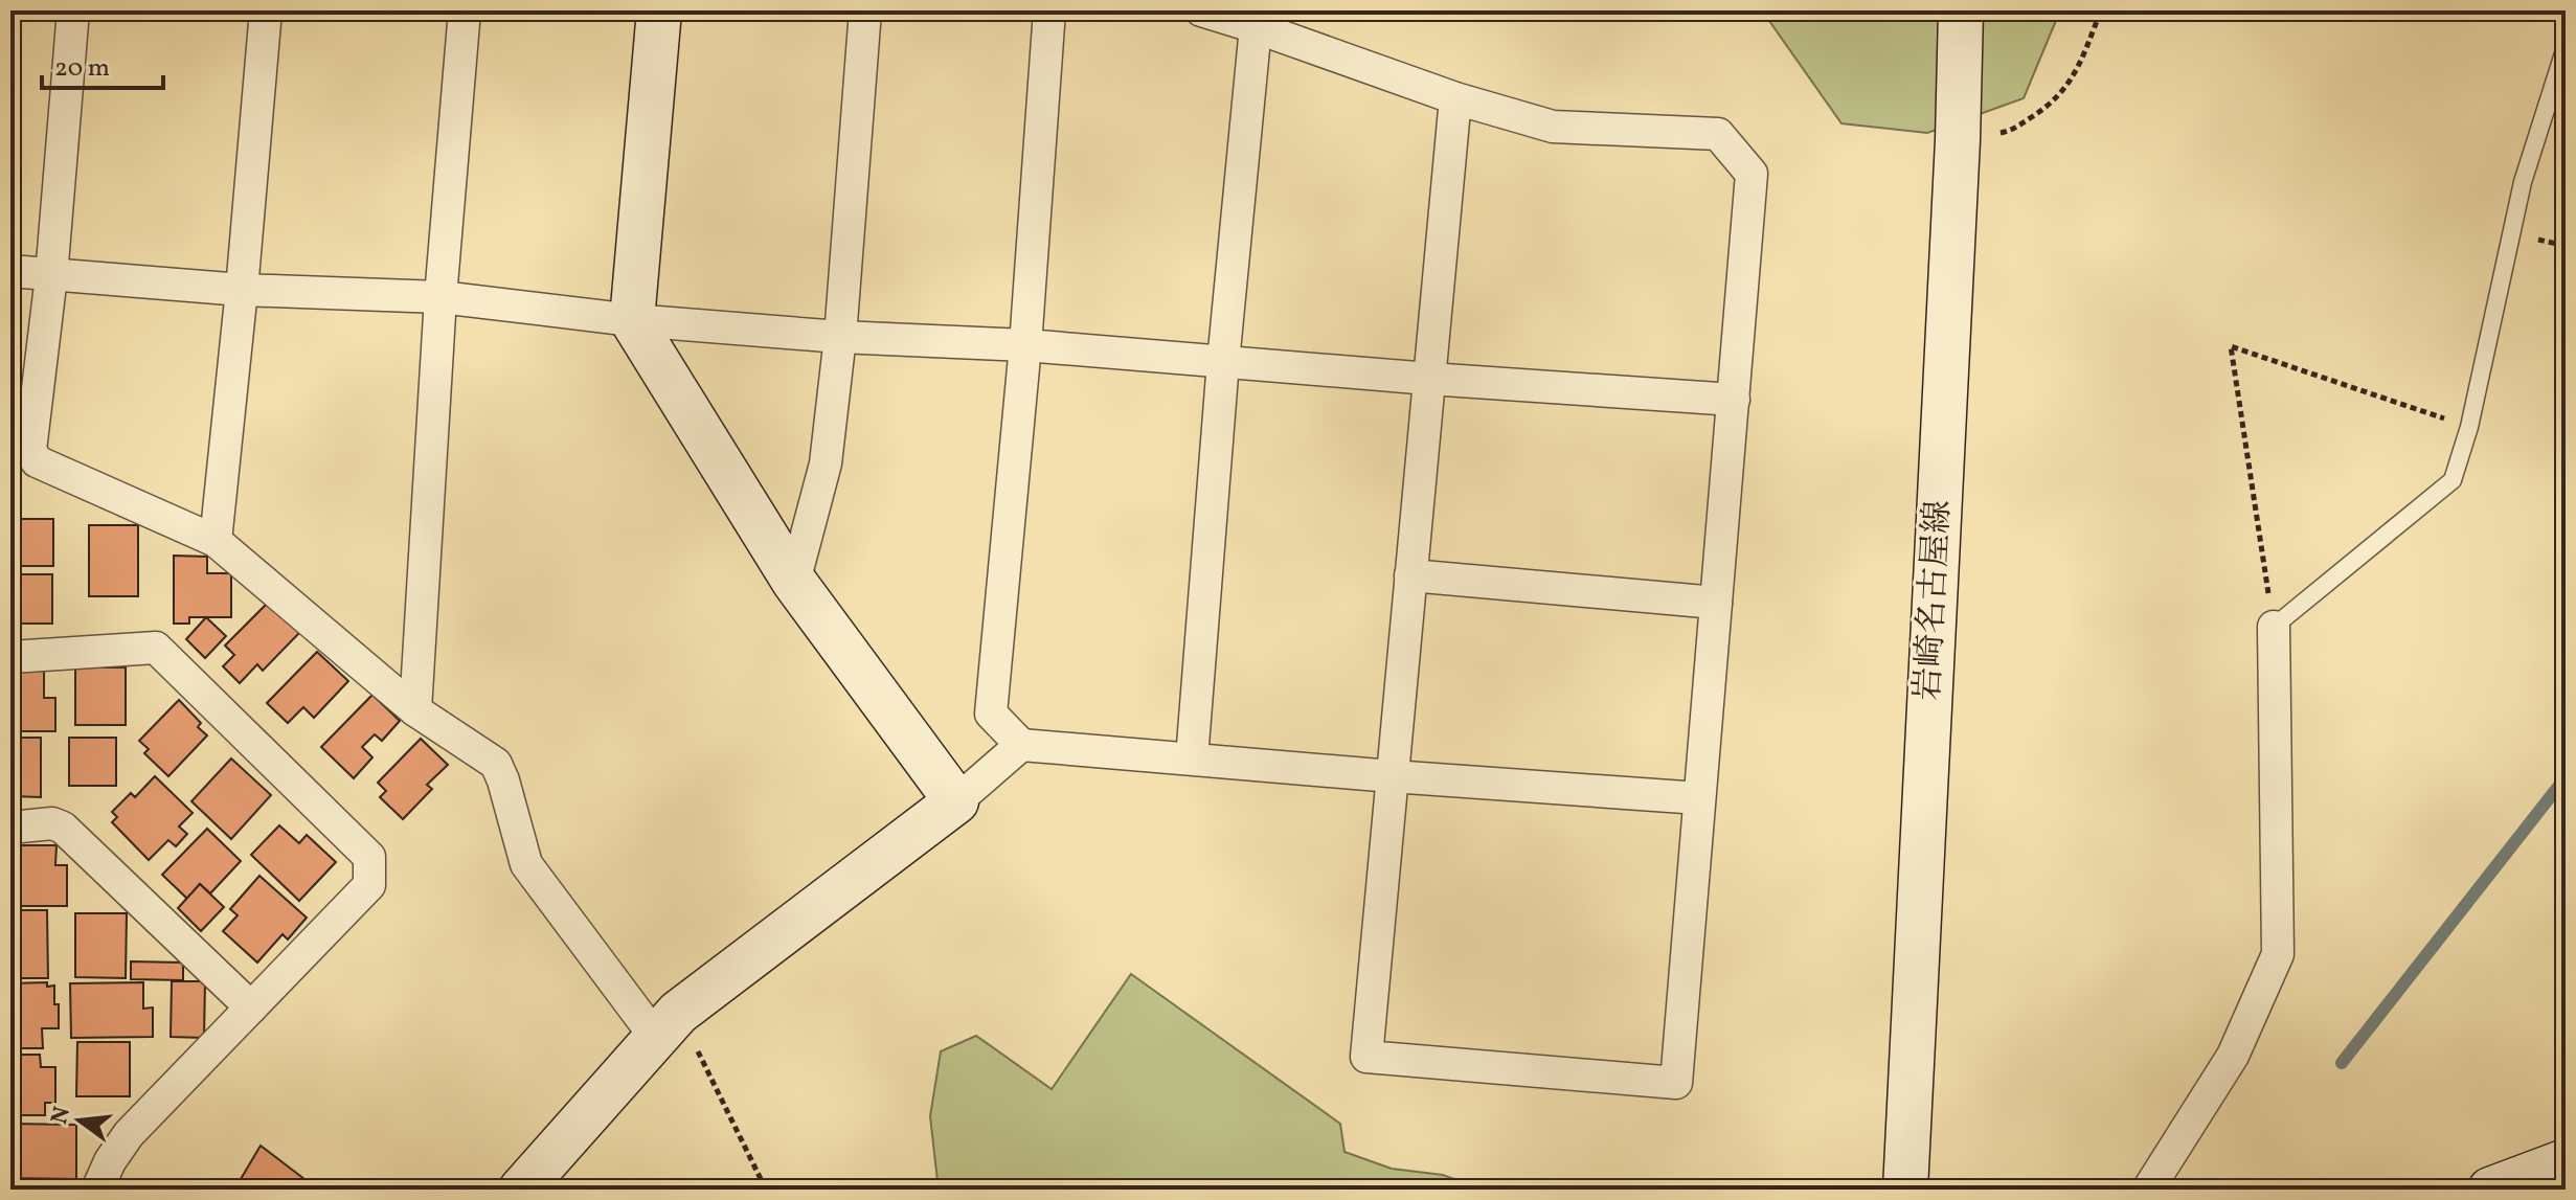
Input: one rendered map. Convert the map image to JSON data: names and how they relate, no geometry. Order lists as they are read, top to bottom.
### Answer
{
  "streets": {
    "street": ["岩崎名古屋線"]
  },
  "scale_bar": "20 m",
  "north": "left"
}
